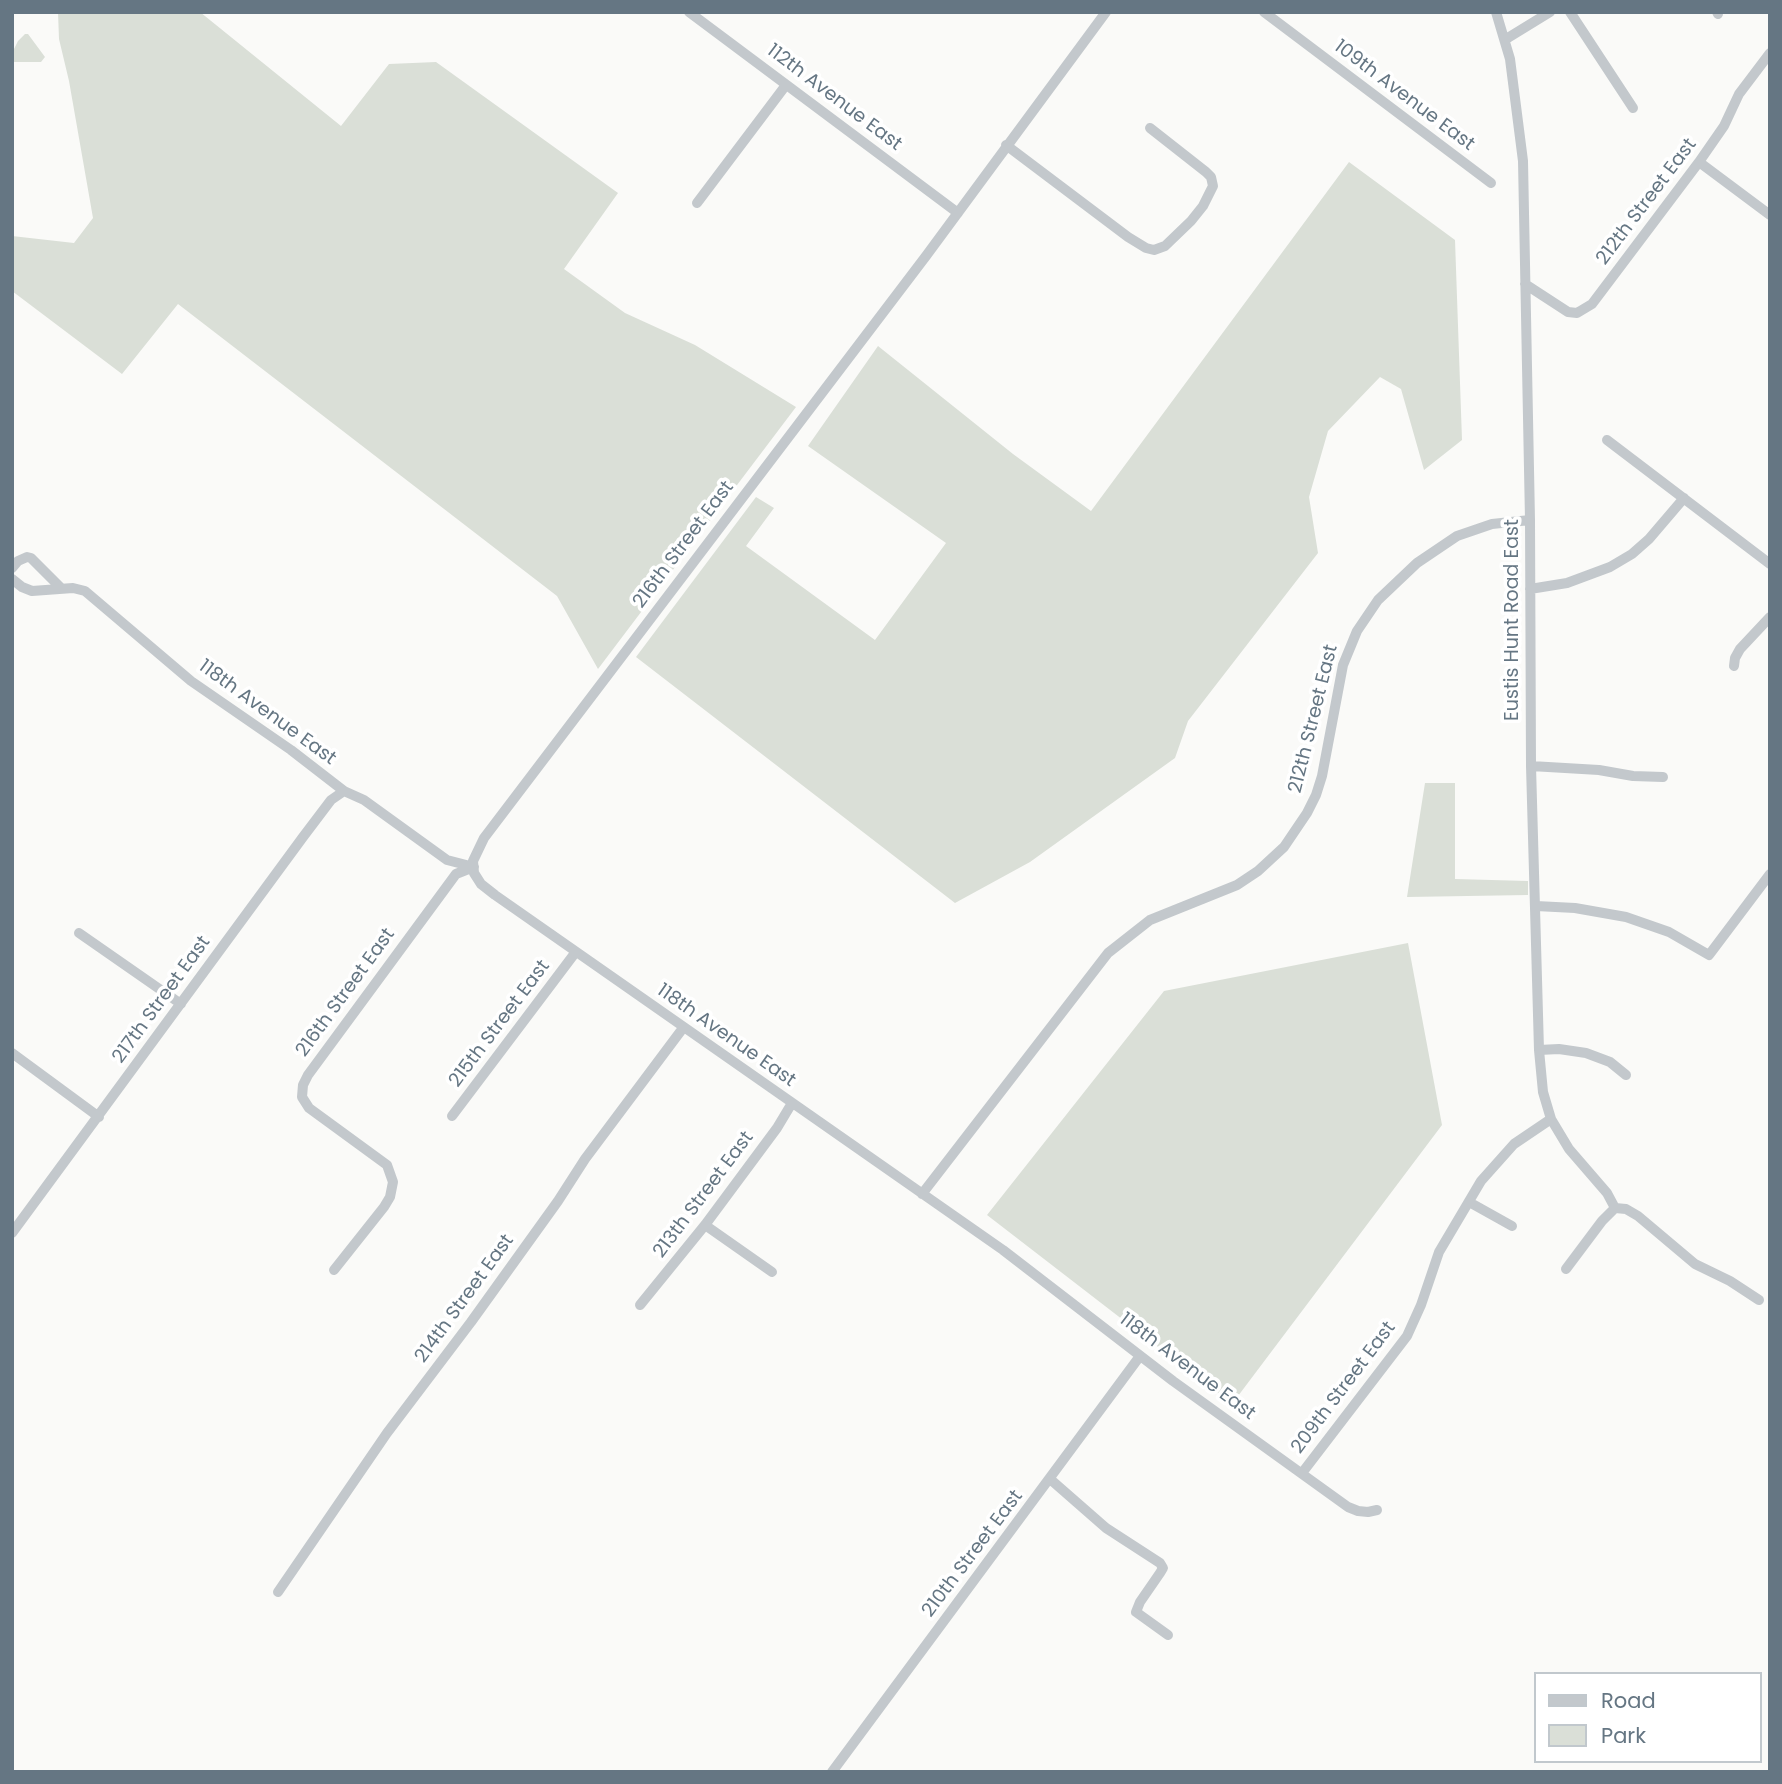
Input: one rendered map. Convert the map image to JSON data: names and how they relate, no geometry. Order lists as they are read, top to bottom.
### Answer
{
  "streets": {
    "street": [
      "109th Avenue East",
      "112th Avenue East",
      "212th Street East",
      "216th Street East",
      "Eustis Hunt Road East",
      "118th Avenue East",
      "217th Street East",
      "215th Street East",
      "213th Street East",
      "214th Street East",
      "209th Street East",
      "210th Street East"
    ]
  },
  "crossings": [
    ["112th Avenue East", "216th Street East"],
    ["212th Street East", "Eustis Hunt Road East"],
    ["212th Street East", "118th Avenue East"],
    ["216th Street East", "118th Avenue East"],
    ["Eustis Hunt Road East", "209th Street East"],
    ["118th Avenue East", "217th Street East"],
    ["118th Avenue East", "215th Street East"],
    ["118th Avenue East", "213th Street East"],
    ["118th Avenue East", "214th Street East"],
    ["118th Avenue East", "209th Street East"],
    ["118th Avenue East", "210th Street East"]
  ],
  "legend": ["Road", "Park"]
}
